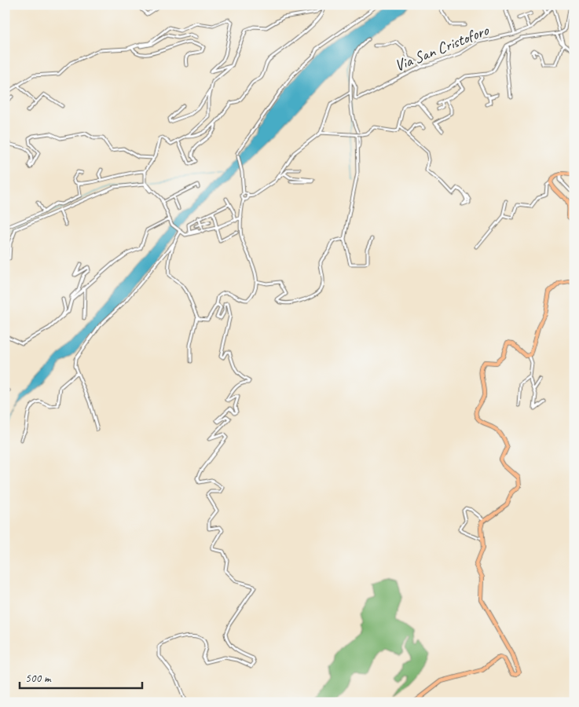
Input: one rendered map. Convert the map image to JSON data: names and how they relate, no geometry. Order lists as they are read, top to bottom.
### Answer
{
  "streets": {
    "street": ["Via San Cristoforo"]
  },
  "scale_bar": "500 m"
}
